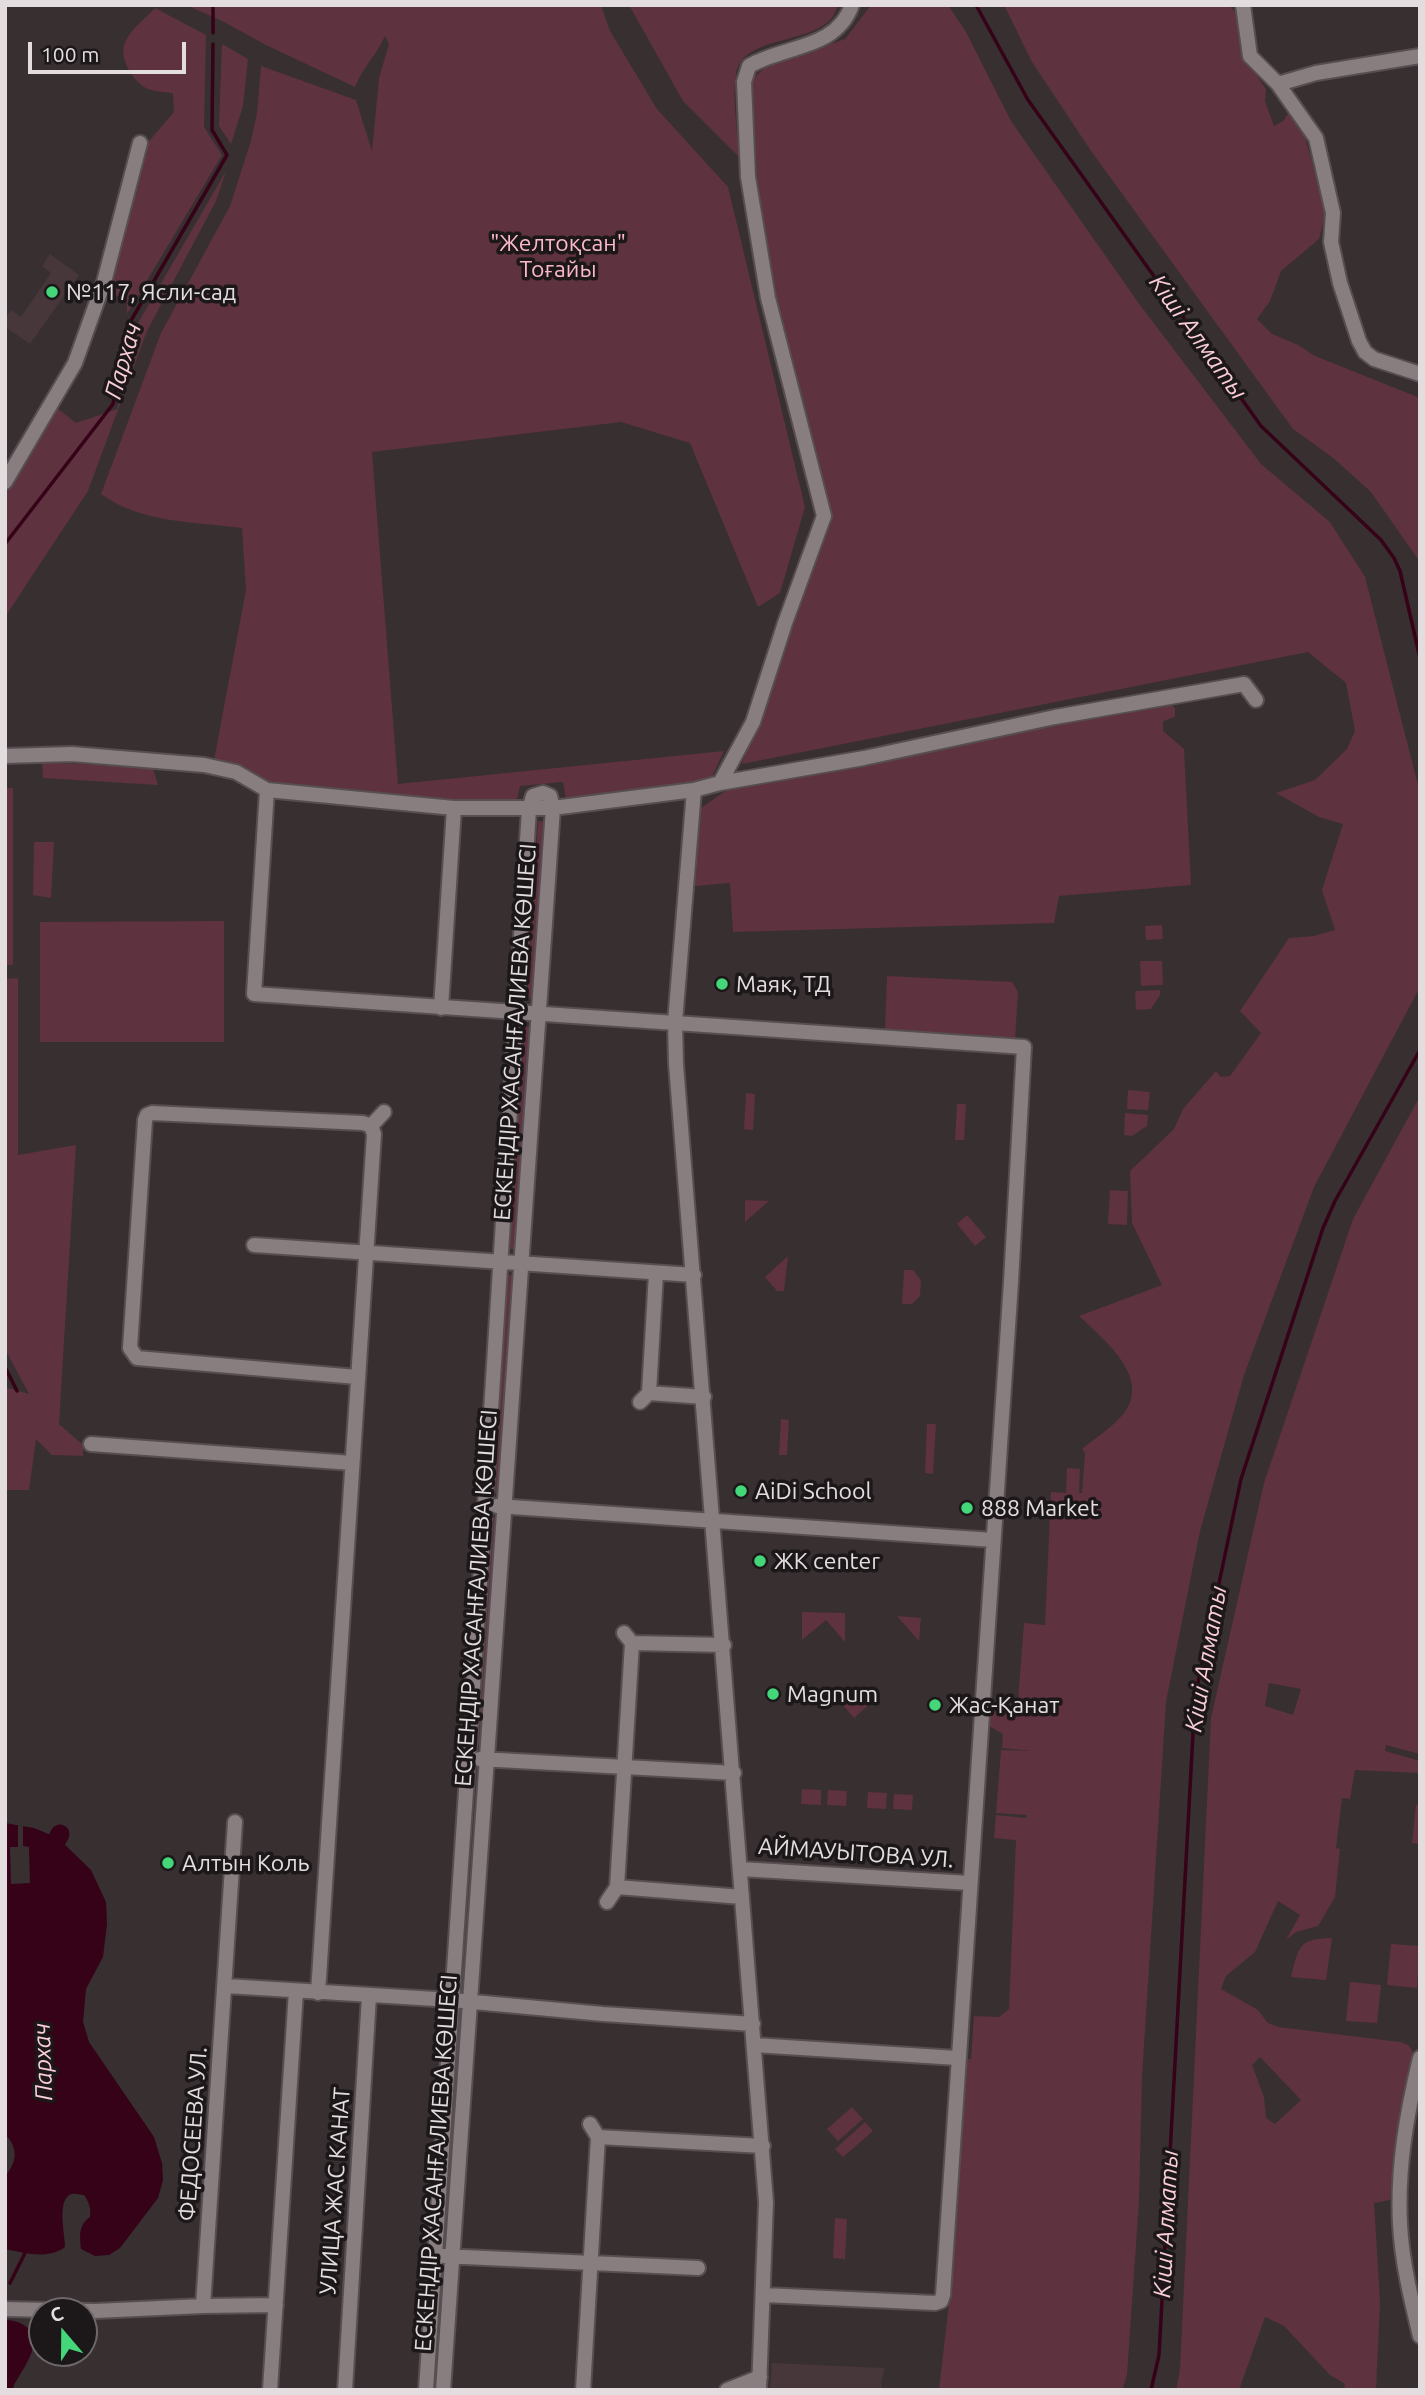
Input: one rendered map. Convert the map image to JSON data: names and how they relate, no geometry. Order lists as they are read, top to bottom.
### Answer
{
  "streets": {
    "street": [
      "ЕСКЕНДІР ХАСАНҒАЛИЕВА КӨШЕСІ",
      "АЙМАУЫТОВА УЛ.",
      "ФЕДОСЕЕВА УЛ.",
      "УЛИЦА ЖАС КАНАТ"
    ]
  },
  "water": ["Кіші Алматы", "Пархач"],
  "parks": ["\"Желтоқсан\" Тоғайы"],
  "places": [
    "№117, Ясли-сад",
    "Маяк, ТД",
    "AiDi School",
    "888 Market",
    "ЖК center",
    "Magnum",
    "Жас-Қанат",
    "Алтын Коль"
  ],
  "scale_bar": "100 m",
  "north": "top"
}
